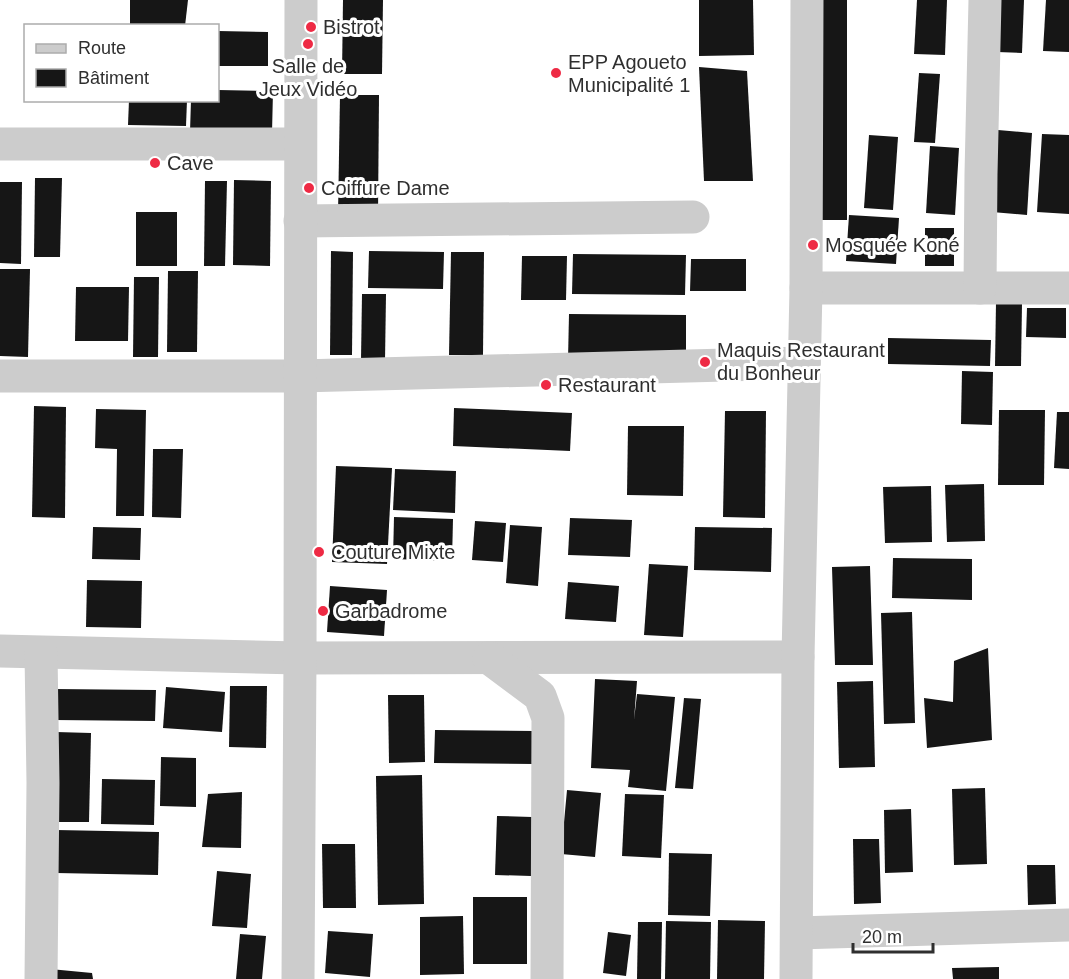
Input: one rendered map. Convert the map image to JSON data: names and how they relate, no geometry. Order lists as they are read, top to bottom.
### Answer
{
  "places": [
    "Bistrot",
    "Salle de Jeux Vidéo",
    "EPP Agoueto Municipalité 1",
    "Cave",
    "Coiffure Dame",
    "Mosquée Koné",
    "Maquis Restaurant du Bonheur",
    "Restaurant",
    "Couture Mixte",
    "Garbadrome"
  ],
  "legend": ["Route", "Bâtiment"],
  "scale_bar": "20 m"
}
